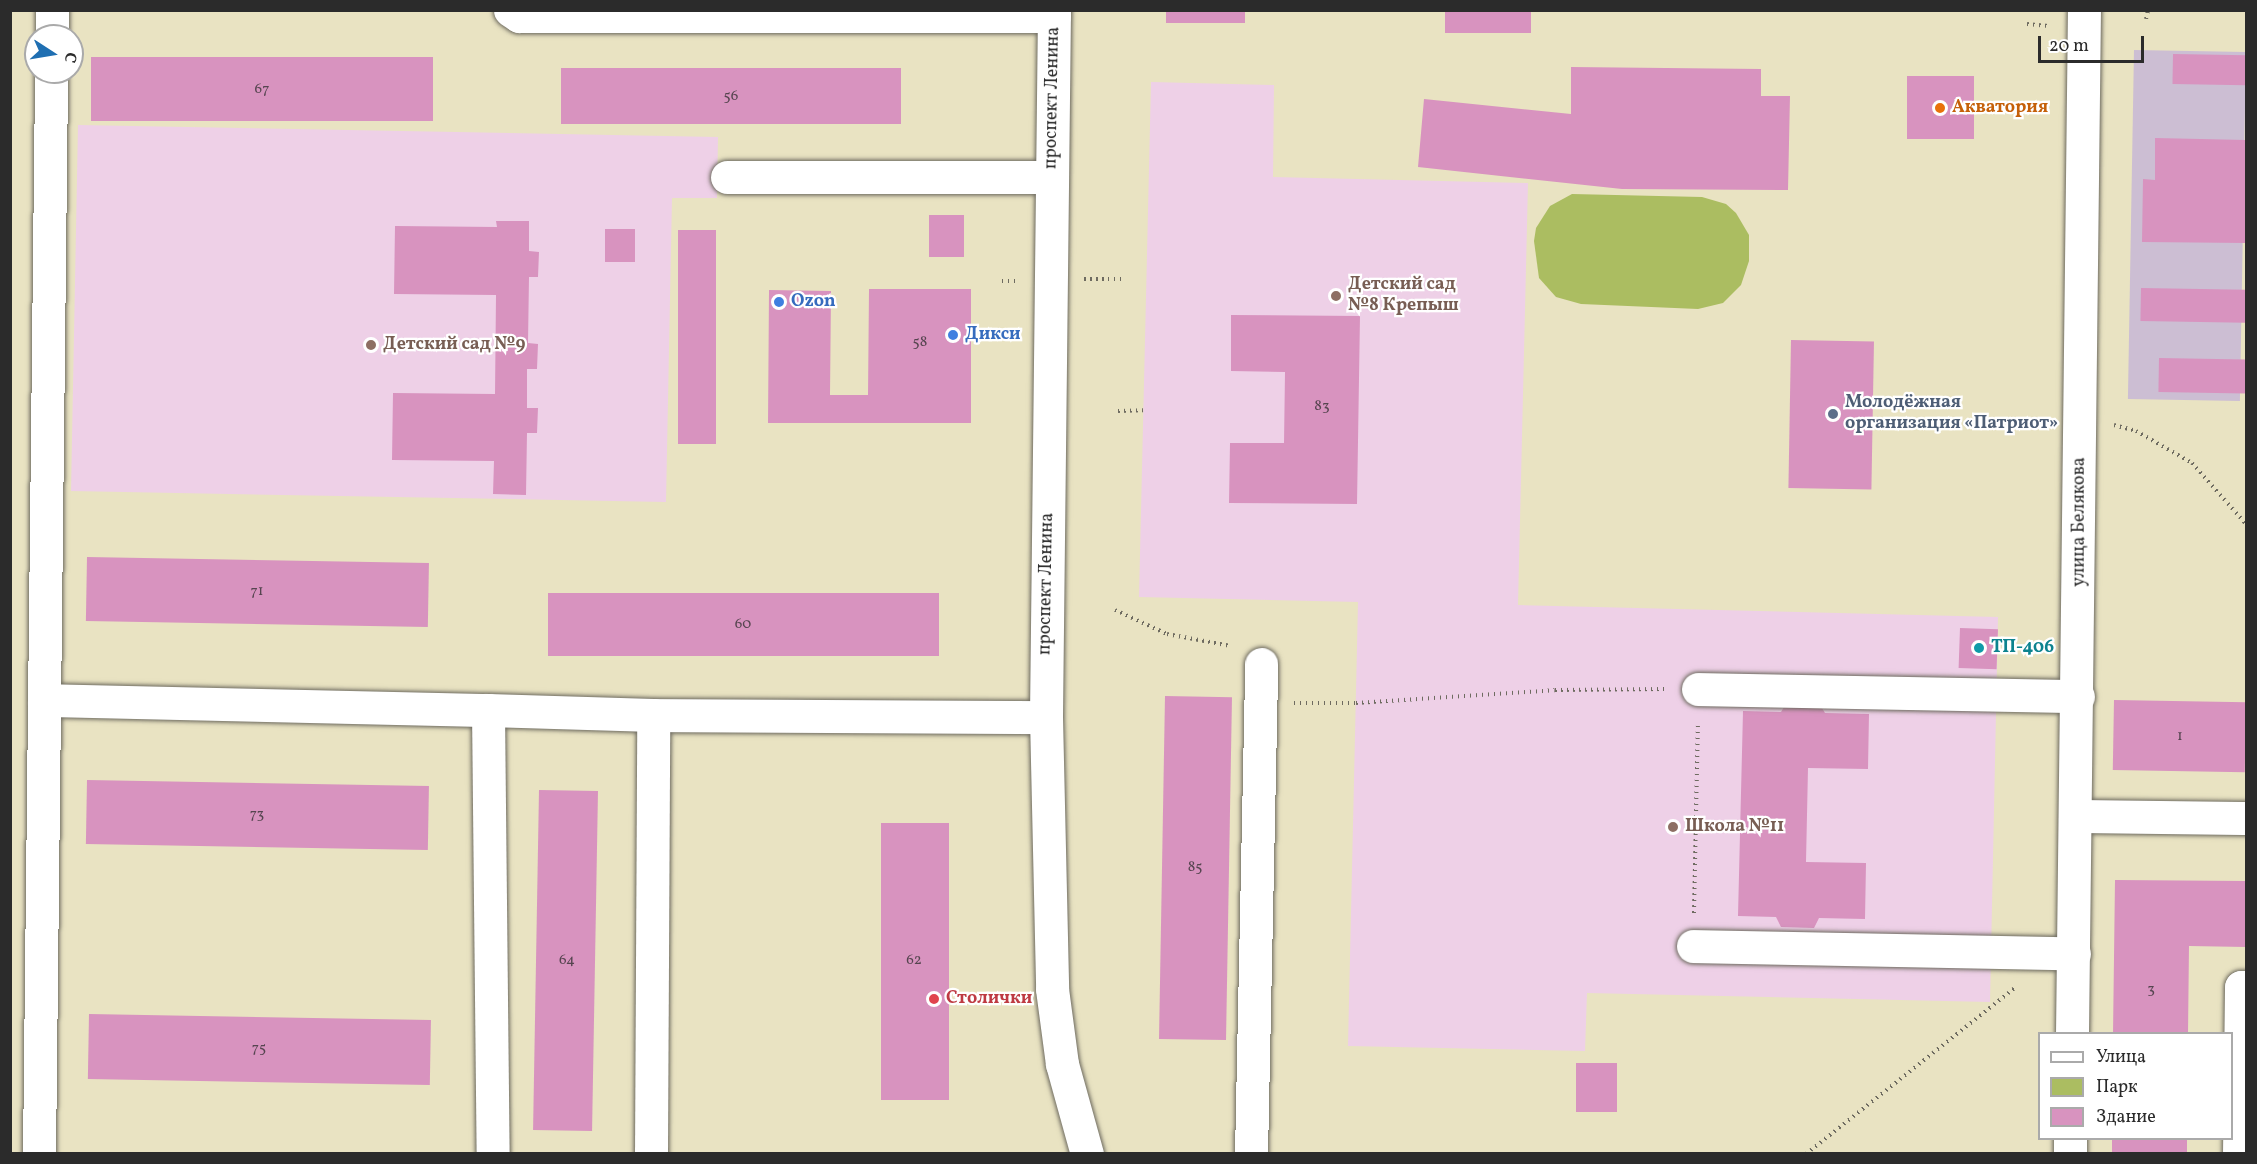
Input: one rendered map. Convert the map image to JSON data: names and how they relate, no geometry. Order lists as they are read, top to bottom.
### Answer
{
  "streets": {
    "street": ["проспект Ленина", "улица Белякова"]
  },
  "places": [
    "Акватория",
    "Детский сад №8 Крепыш",
    "Ozon",
    "Дикси",
    "Детский сад №9",
    "Молодёжная организация «Патриот»",
    "ТП-406",
    "Школа №11",
    "Столички"
  ],
  "house_numbers": [
    "67",
    "56",
    "58",
    "83",
    "71",
    "60",
    "1",
    "73",
    "85",
    "64",
    "62",
    "3",
    "75"
  ],
  "legend": ["Улица", "Парк", "Здание"],
  "scale_bar": "20 m",
  "north": "right"
}
